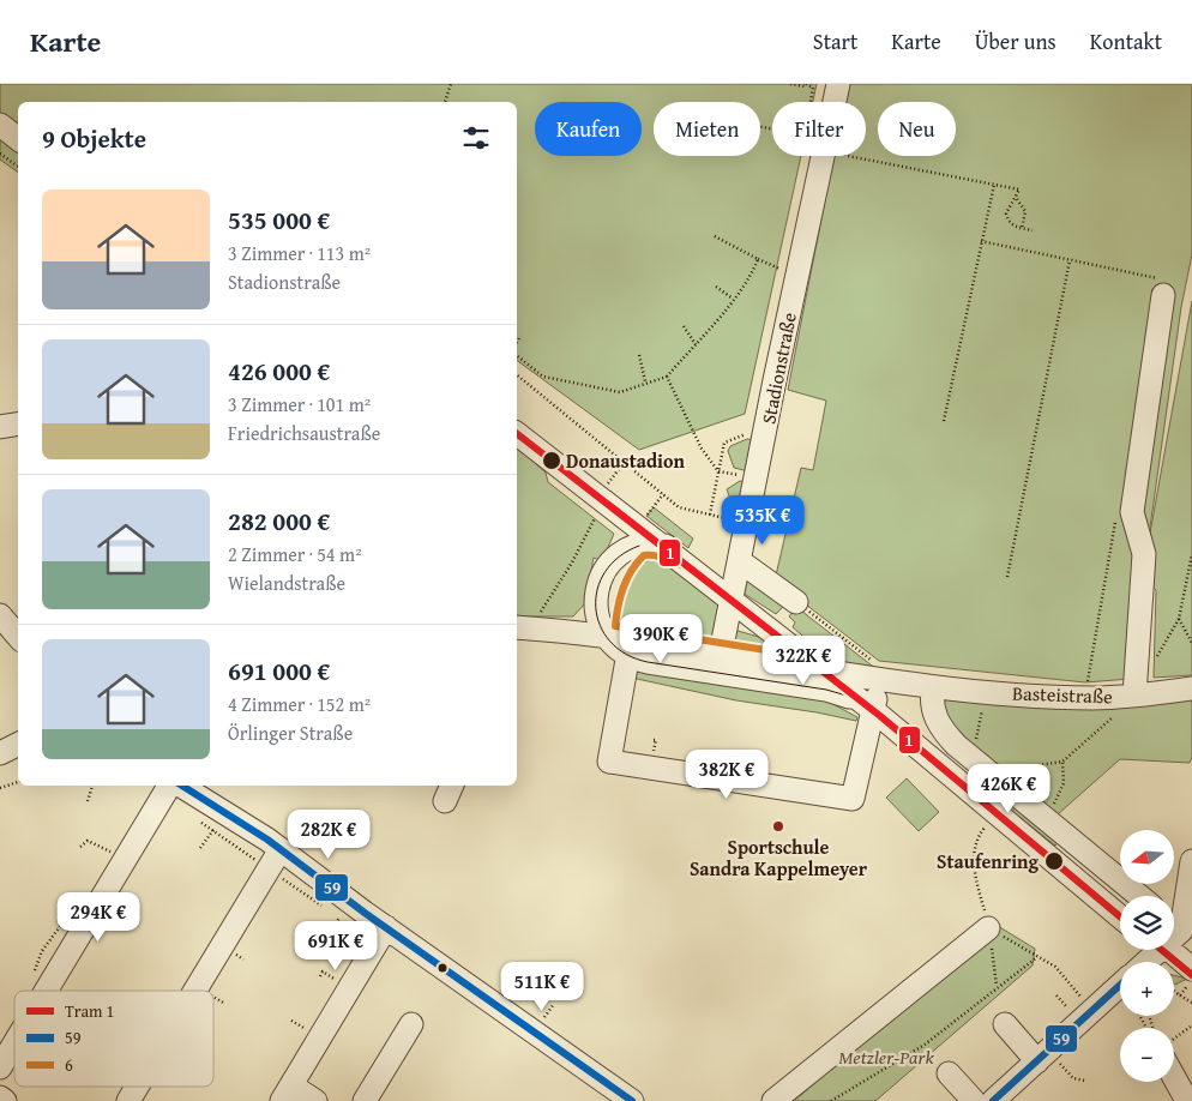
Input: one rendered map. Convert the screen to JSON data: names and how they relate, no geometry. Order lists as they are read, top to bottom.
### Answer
{
  "streets": {
    "street": ["Stadionstraße", "Basteistraße"]
  },
  "parks": ["Metzler-Park"],
  "places": ["Donaustadion", "Sportschule Sandra Kappelmeyer", "Staufenring"],
  "lines": ["tram line 1", "transit line 6", "transit line 59"],
  "legend": ["Tram 1", "59", "6"],
  "north": "left",
  "page": {
    "header": "Karte",
    "nav": [
      "Start",
      "Karte",
      "Über uns",
      "Kontakt"
    ],
    "chip": [
      "Kaufen",
      "Mieten",
      "Filter",
      "Neu"
    ],
    "heading": "9 Objekte",
    "list": [
      {
        "name": "535 000 €",
        "note": "3 Zimmer · 113 m² · Stadionstraße"
      },
      {
        "name": "426 000 €",
        "note": "3 Zimmer · 101 m² · Friedrichsaustraße"
      },
      {
        "name": "282 000 €",
        "note": "2 Zimmer · 54 m² · Wielandstraße"
      },
      {
        "name": "691 000 €",
        "note": "4 Zimmer · 152 m² · Örlinger Straße"
      }
    ],
    "price": [
      "535K €",
      "390K €",
      "322K €",
      "382K €",
      "426K €",
      "282K €",
      "294K €",
      "691K €",
      "511K €"
    ],
    "map_buttons": ["+", "−"]
  }
}
